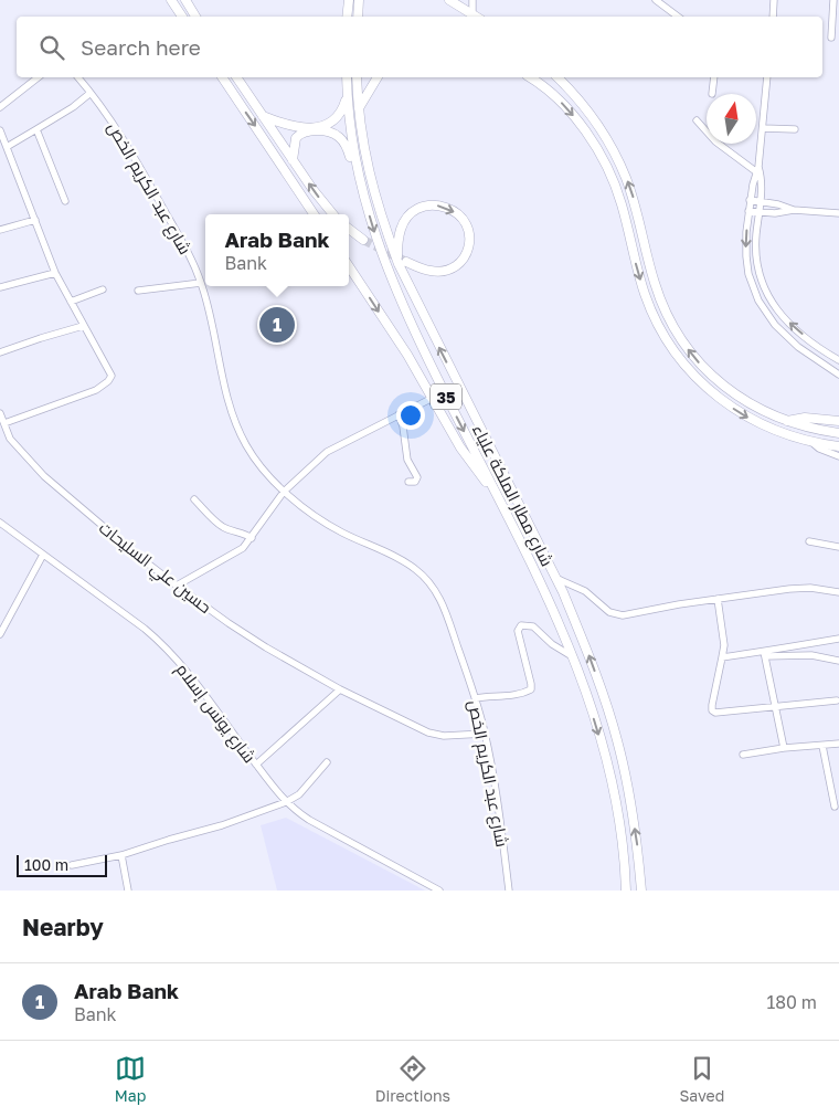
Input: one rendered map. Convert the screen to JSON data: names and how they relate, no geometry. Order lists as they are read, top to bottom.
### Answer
{
  "streets": {
    "highway": ["35", "شارع مطار الملكة علياء"],
    "street": ["شارع عبد الكريم الخص", "حسين علي السليحات", "شارع يونس إسلام"]
  },
  "crossings": [
    ["شارع عبد الكريم الخص", "حسين علي السليحات"],
    ["35", "شارع مطار الملكة علياء"]
  ],
  "scale_bar": "100 m",
  "north": "top",
  "page": {
    "search": "Search here",
    "popup": ["Arab Bank", "Bank"],
    "pins": "1",
    "scale": "100 m",
    "heading": "Nearby",
    "list": [
      {
        "mark": "1",
        "name": "Arab Bank",
        "note": "Bank",
        "value": "180 m"
      }
    ],
    "nav": ["Map", "Directions", "Saved"]
  }
}
